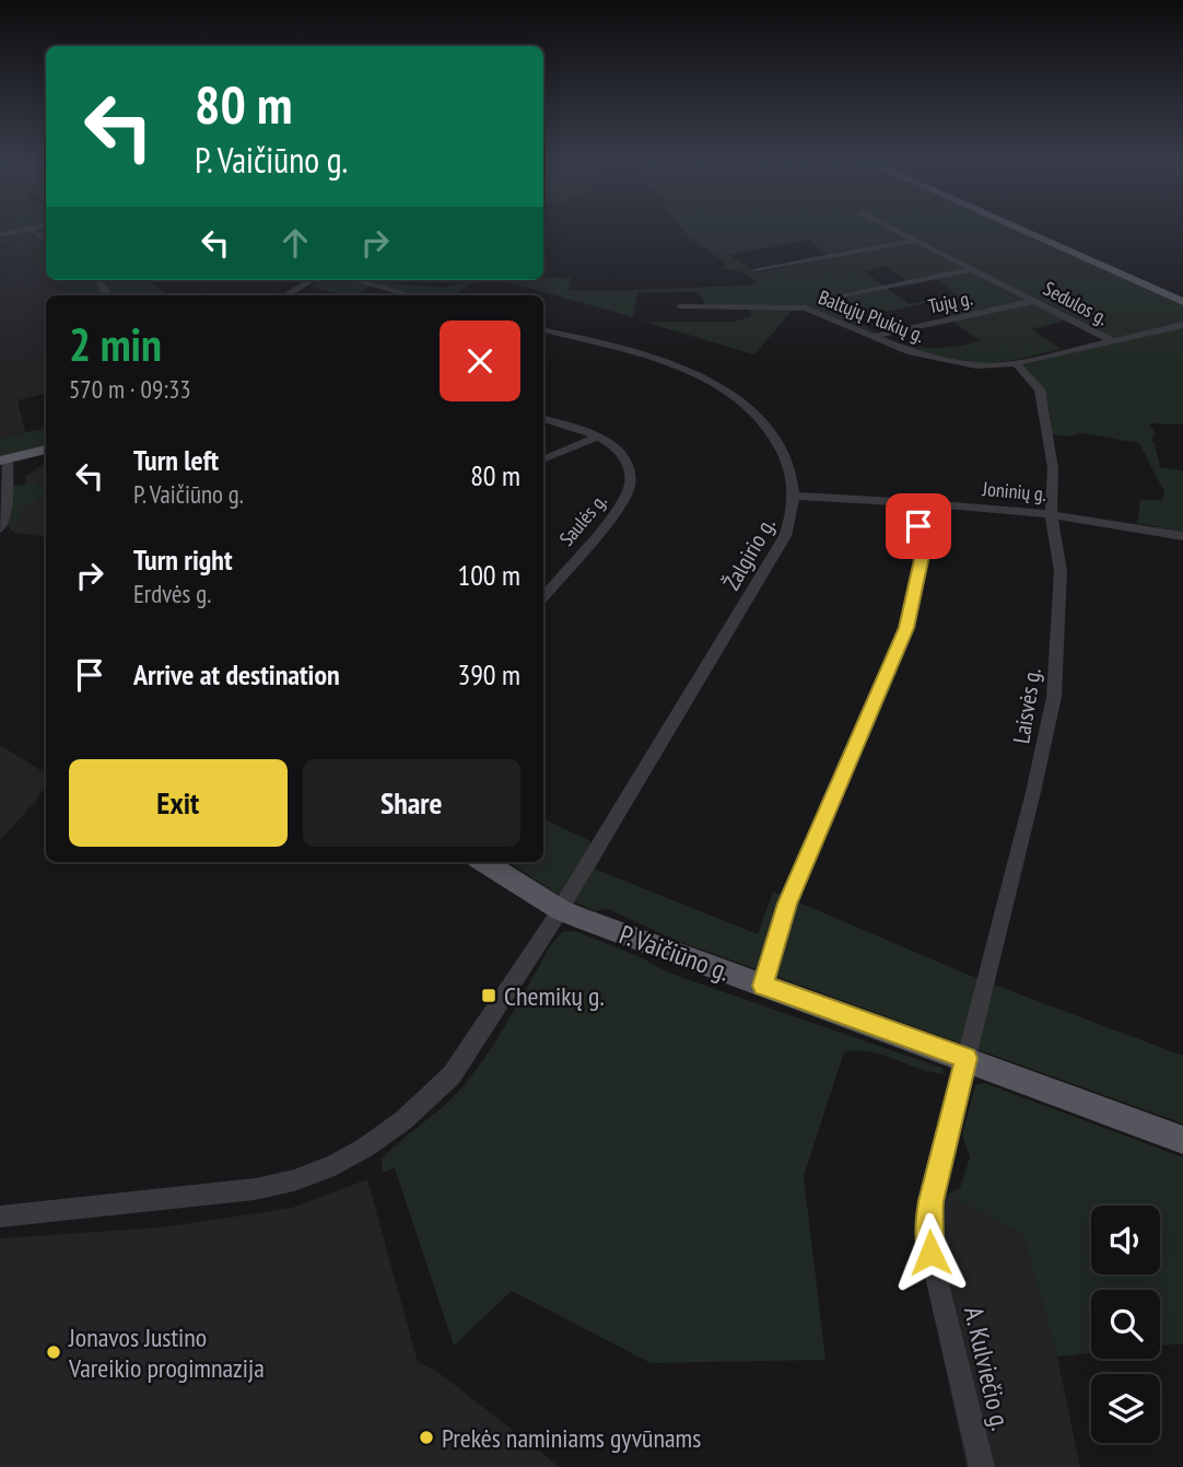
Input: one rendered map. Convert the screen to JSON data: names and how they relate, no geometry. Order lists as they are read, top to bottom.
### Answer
{
  "streets": {
    "main road": ["P. Vaičiūno g."],
    "street": [
      "Tujų g.",
      "Sedulos g.",
      "Baltųjų Plukių g.",
      "Joninių g.",
      "Saulės g.",
      "Žalgirio g.",
      "Laisvės g.",
      "A. Kulviečio g."
    ]
  },
  "crossings": [
    ["Tujų g.", "Sedulos g."],
    ["Tujų g.", "Baltųjų Plukių g."],
    ["Sedulos g.", "Baltųjų Plukių g."],
    ["Baltųjų Plukių g.", "Laisvės g."],
    ["Joninių g.", "Žalgirio g."],
    ["Joninių g.", "Laisvės g."],
    ["Žalgirio g.", "P. Vaičiūno g."],
    ["Laisvės g.", "P. Vaičiūno g."],
    ["Laisvės g.", "A. Kulviečio g."],
    ["P. Vaičiūno g.", "A. Kulviečio g."]
  ],
  "places": {
    "transit": ["Chemikų g."],
    "other": ["Jonavos Justino Vareikio progimnazija", "Prekės naminiams gyvūnams"]
  },
  "page": {
    "turn": ["80 m", "P. Vaičiūno g."],
    "heading": ["2 min", "570 m · 09:33"],
    "list": [
      {
        "name": "Turn left",
        "note": "P. Vaičiūno g.",
        "value": "80 m"
      },
      {
        "name": "Turn right",
        "note": "Erdvės g.",
        "value": "100 m"
      },
      {
        "name": "Arrive at destination",
        "value": "390 m"
      }
    ],
    "buttons": ["Exit", "Share"]
  }
}
